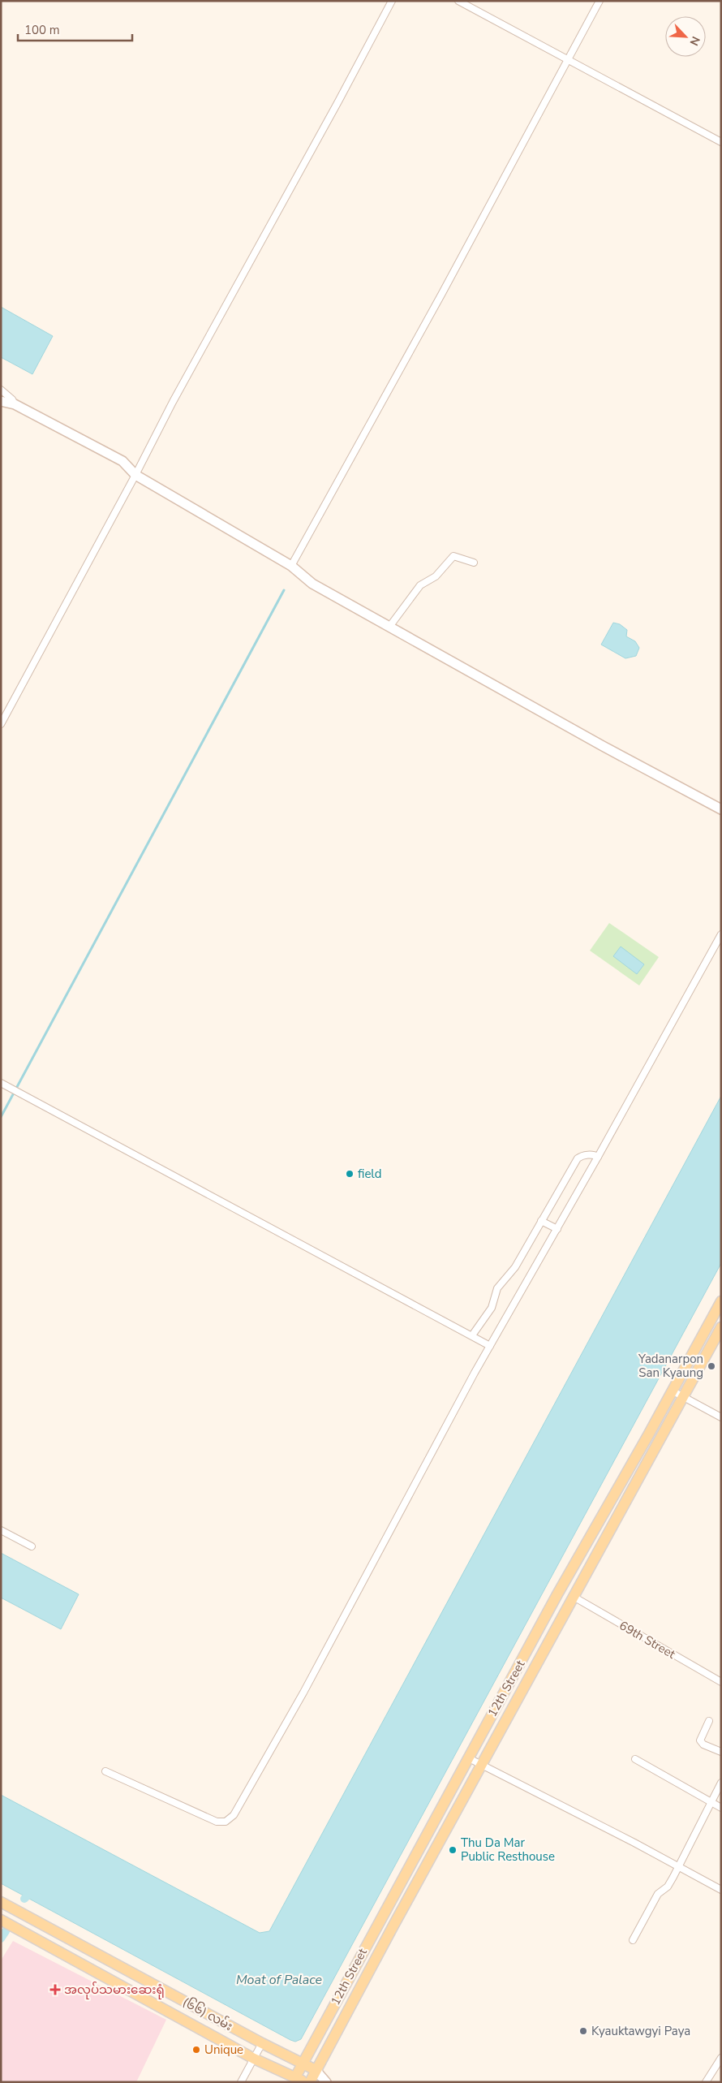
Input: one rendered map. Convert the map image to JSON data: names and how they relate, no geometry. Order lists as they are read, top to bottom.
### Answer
{
  "streets": {
    "main road": ["12th Street", "(၆၆) လမ်း"],
    "street": ["69th Street"]
  },
  "crossings": [
    ["69th Street", "12th Street"],
    ["12th Street", "(၆၆) လမ်း"]
  ],
  "water": ["Moat of Palace"],
  "places": {
    "other": [
      "field",
      "Yadanarpon San Kyaung",
      "Thu Da Mar Public Resthouse",
      "Kyauktawgyi Paya",
      "Unique"
    ],
    "health": ["အလုပ်သမားဆေးရုံ"]
  },
  "scale_bar": "100 m",
  "north": "bottom right"
}
